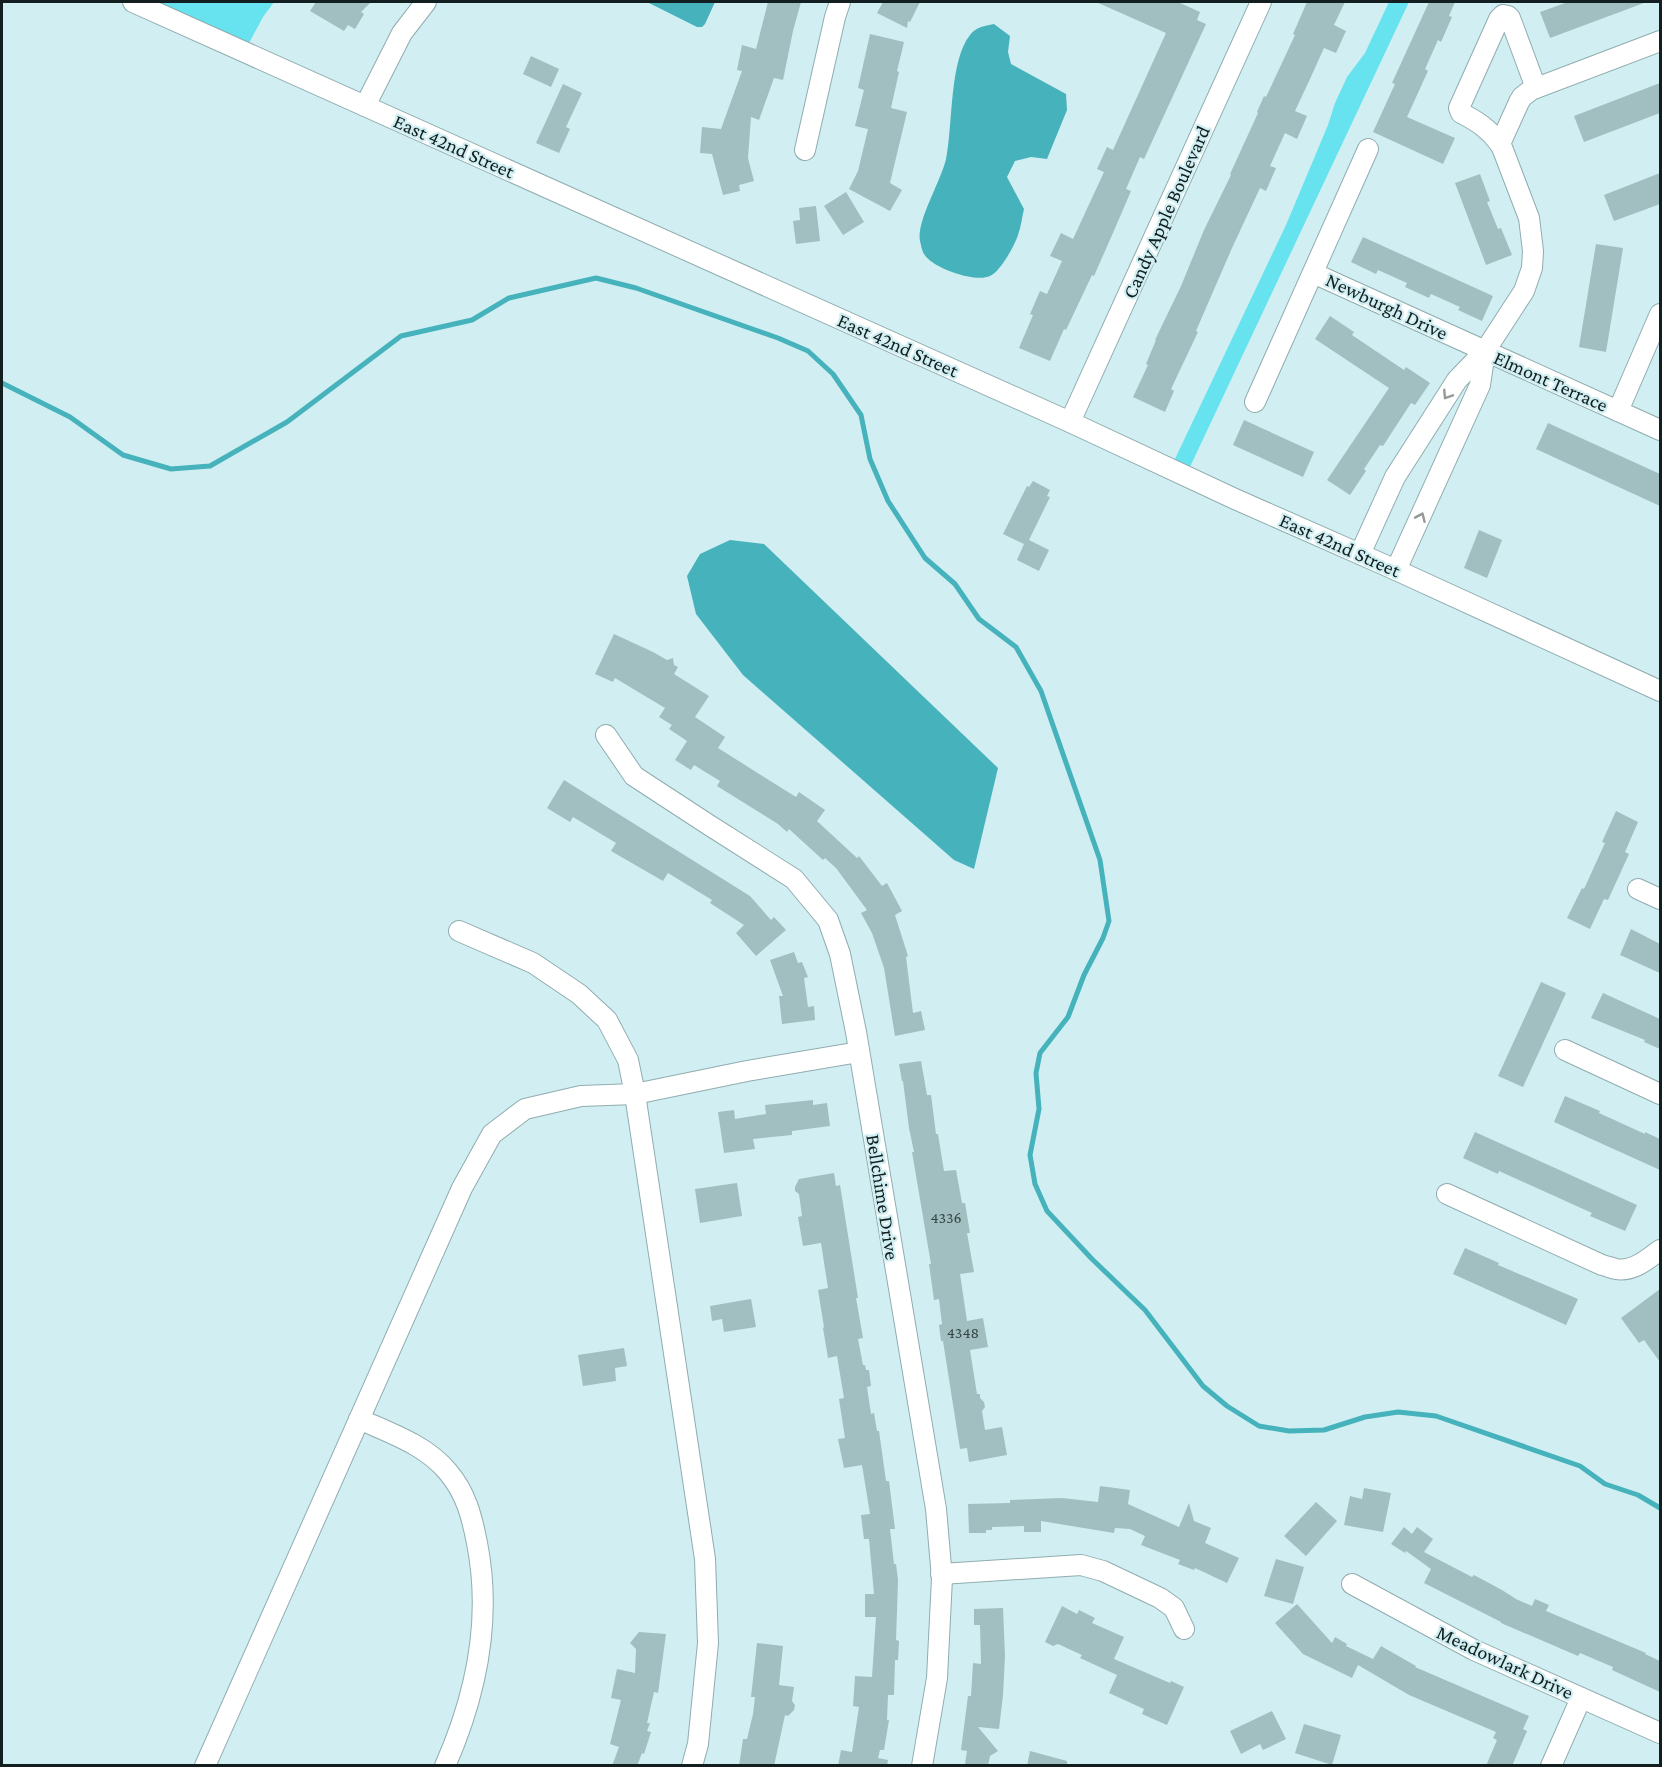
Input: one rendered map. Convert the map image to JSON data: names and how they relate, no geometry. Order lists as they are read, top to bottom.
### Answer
{
  "streets": {
    "street": [
      "East 42nd Street",
      "Candy Apple Boulevard",
      "Newburgh Drive",
      "Elmont Terrace",
      "Bellchime Drive",
      "Meadowlark Drive"
    ]
  },
  "crossings": [
    ["East 42nd Street", "Candy Apple Boulevard"],
    ["Newburgh Drive", "Elmont Terrace"]
  ],
  "house_numbers": ["4336", "4348"]
}
